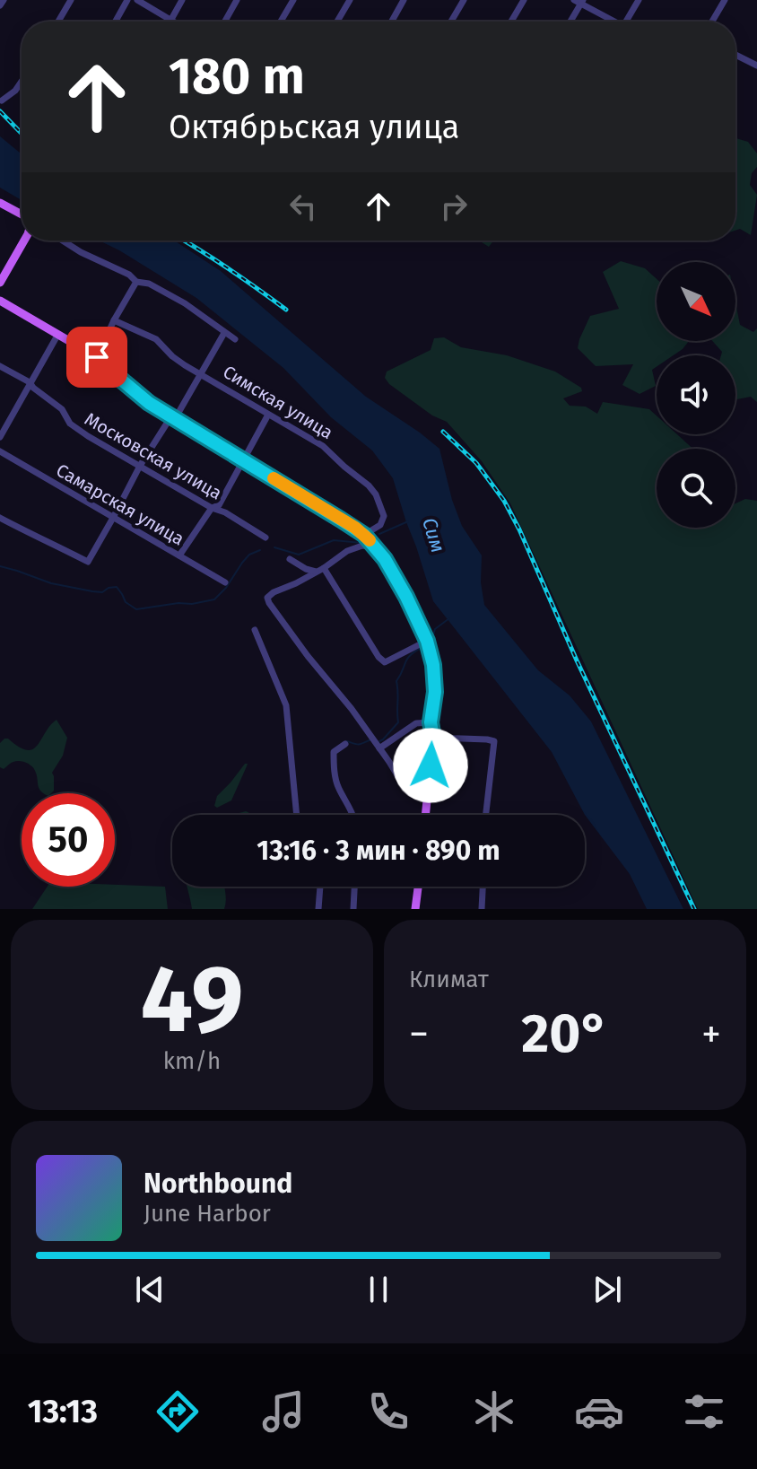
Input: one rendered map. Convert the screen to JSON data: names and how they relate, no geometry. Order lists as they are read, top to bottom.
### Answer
{
  "streets": {
    "street": ["Симская улица", "Московская улица", "Самарская улица"]
  },
  "water": ["Сим"],
  "north": "bottom right",
  "page": {
    "turn": ["180 m", "Октябрьская улица"],
    "limit": "50",
    "trip": "13:16 · 3 мин · 890 m",
    "tile": [
      ["49", "km/h"],
      "Климат"
    ],
    "heat": ["−", "20°", "+"],
    "song": ["Northbound", "June Harbor"],
    "tabs": "13:13"
  }
}
